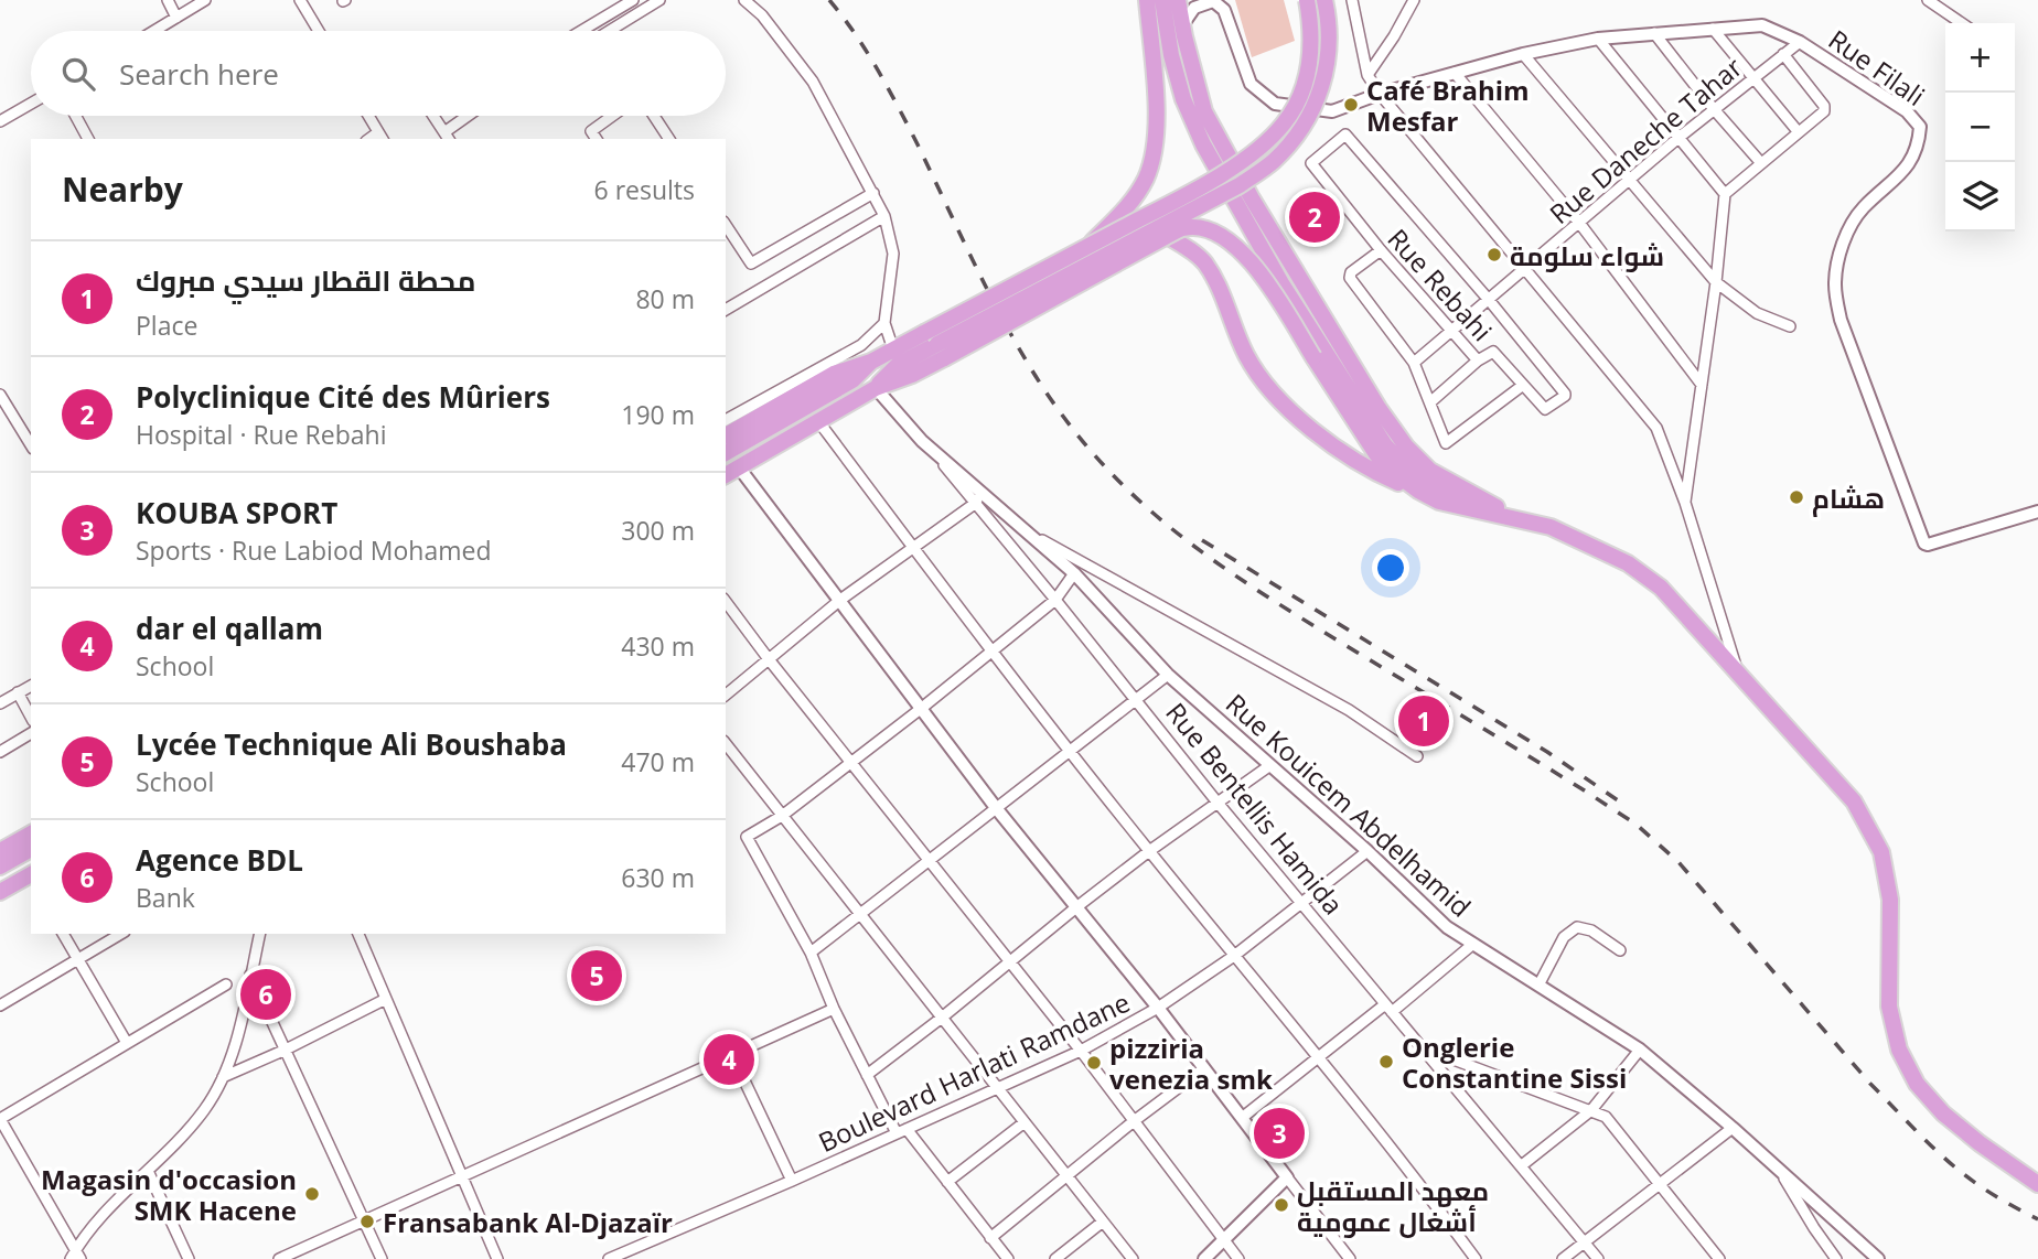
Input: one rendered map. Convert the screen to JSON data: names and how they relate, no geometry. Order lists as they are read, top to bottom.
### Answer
{
  "streets": {
    "street": [
      "Rue Filali",
      "Rue Daneche Tahar",
      "Rue Rebahi",
      "Rue Kouicem Abdelhamid",
      "Rue Bentellis Hamida",
      "Boulevard Harlati Ramdane"
    ]
  },
  "crossings": [
    ["Rue Filali", "Rue Daneche Tahar"],
    ["Rue Daneche Tahar", "Rue Rebahi"],
    ["Rue Kouicem Abdelhamid", "Rue Bentellis Hamida"],
    ["Rue Kouicem Abdelhamid", "Boulevard Harlati Ramdane"],
    ["Rue Bentellis Hamida", "Boulevard Harlati Ramdane"]
  ],
  "places": [
    "Café Brahim Mesfar",
    "شواء سلومة",
    "هشام",
    "Onglerie Constantine Sissi",
    "pizziria venezia smk",
    "Magasin d'occasion SMK Hacene",
    "معهد المستقبل أشغال عمومية",
    "Fransabank Al-Djazaïr"
  ],
  "page": {
    "map_buttons": ["+", "−"],
    "search": "Search here",
    "heading": ["Nearby", "6 results"],
    "pins": [
      "2",
      "1",
      "5",
      "6",
      "4",
      "3"
    ],
    "list": [
      {
        "mark": "1",
        "name": "محطة القطار سيدي مبروك",
        "note": "Place",
        "value": "80 m"
      },
      {
        "mark": "2",
        "name": "Polyclinique Cité des Mûriers",
        "note": "Hospital · Rue Rebahi",
        "value": "190 m"
      },
      {
        "mark": "3",
        "name": "KOUBA SPORT",
        "note": "Sports · Rue Labiod Mohamed",
        "value": "300 m"
      },
      {
        "mark": "4",
        "name": "dar el qallam",
        "note": "School",
        "value": "430 m"
      },
      {
        "mark": "5",
        "name": "Lycée Technique Ali Boushaba",
        "note": "School",
        "value": "470 m"
      },
      {
        "mark": "6",
        "name": "Agence BDL",
        "note": "Bank",
        "value": "630 m"
      }
    ]
  }
}
